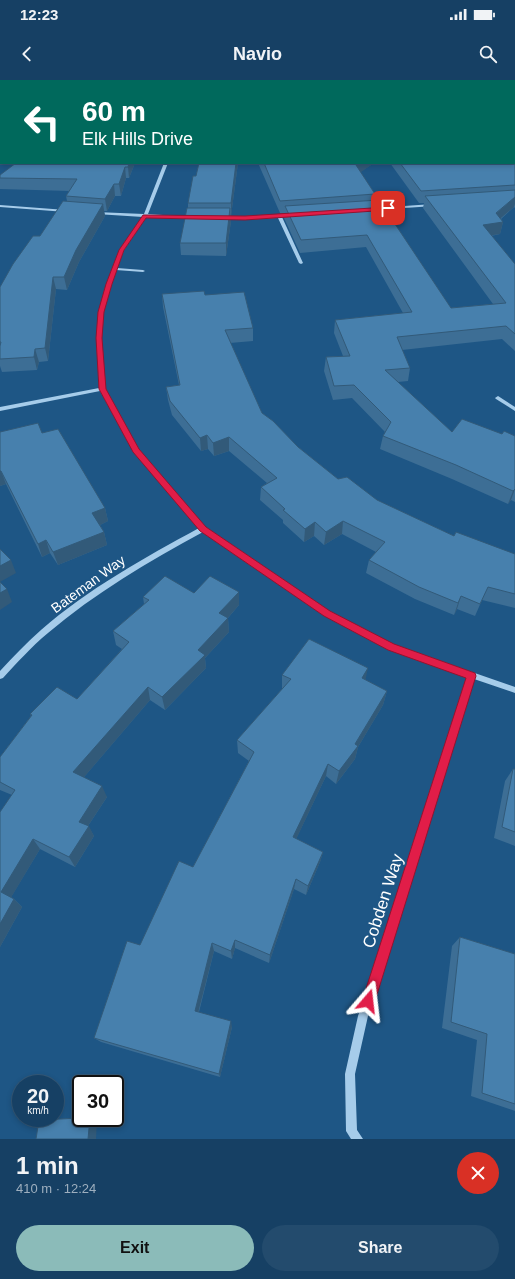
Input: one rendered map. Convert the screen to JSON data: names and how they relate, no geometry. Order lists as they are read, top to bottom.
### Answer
{
  "streets": {
    "street": ["Bateman Way", "Cobden Way"]
  },
  "page": {
    "status": "12:23",
    "header": "Navio",
    "turn": ["60 m", "Elk Hills Drive"],
    "speed": "20 km/h",
    "limit": "30",
    "heading": ["1 min", "410 m · 12:24"],
    "buttons": ["Exit", "Share"]
  }
}
